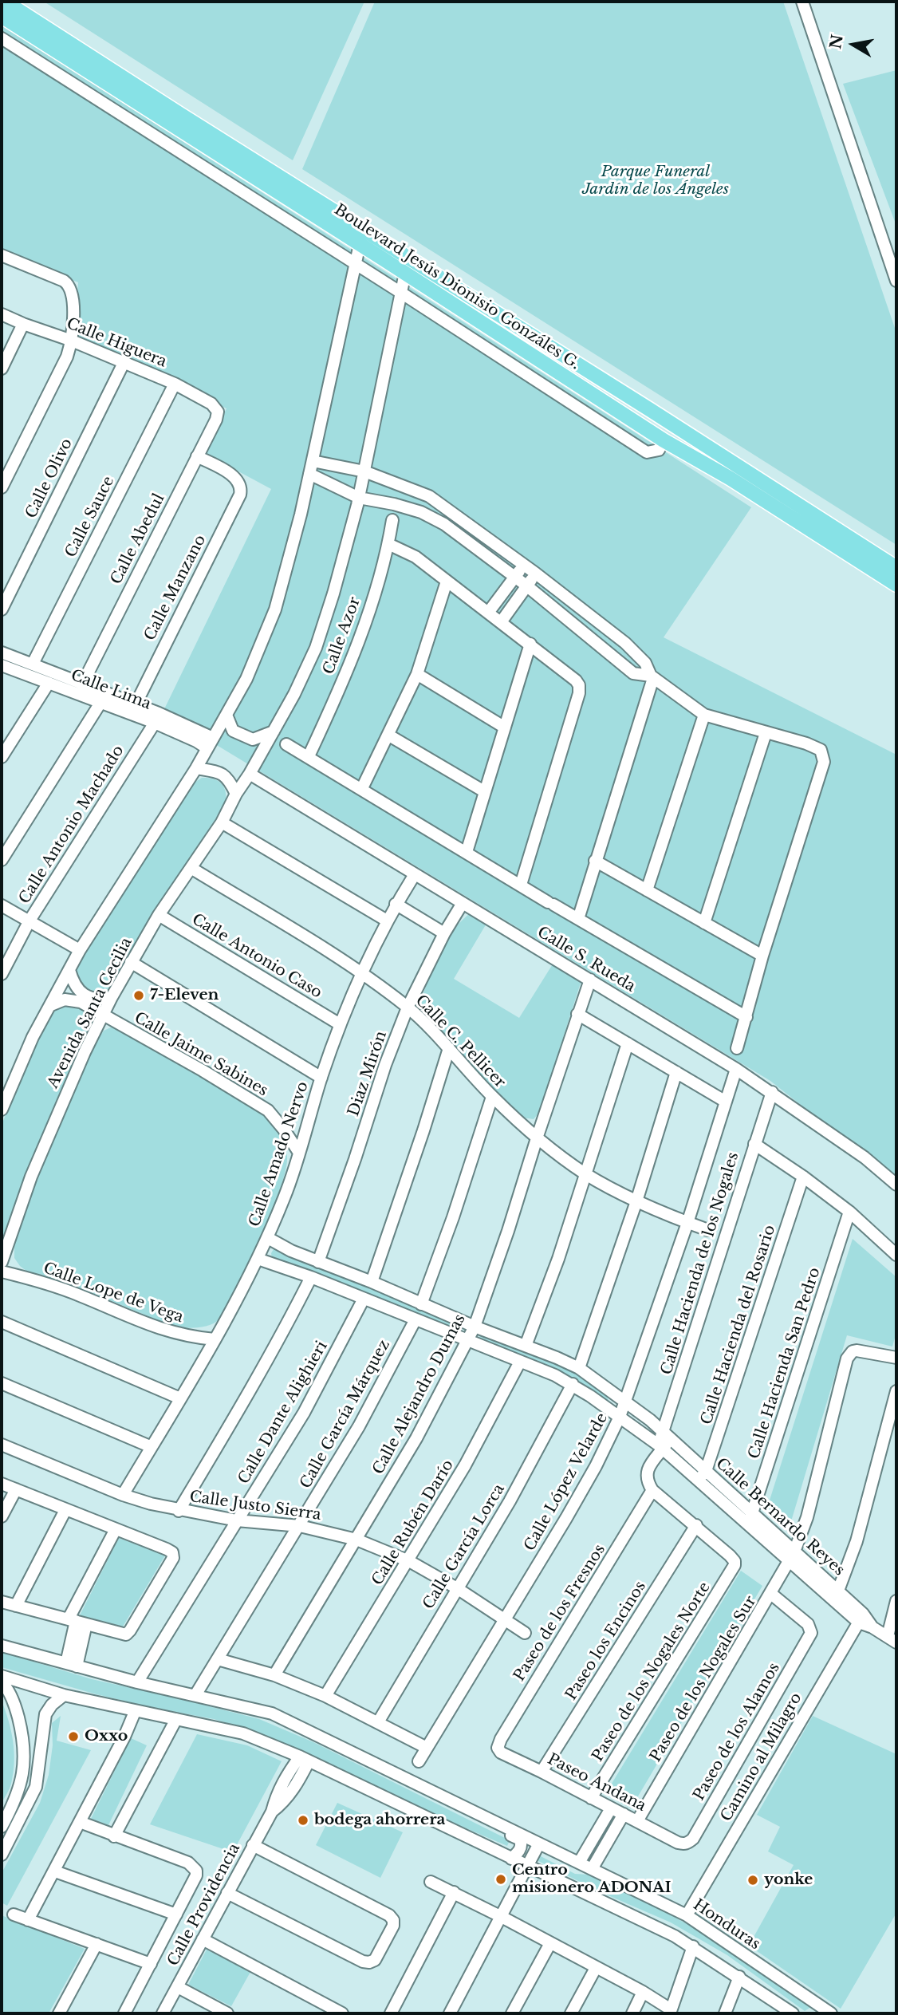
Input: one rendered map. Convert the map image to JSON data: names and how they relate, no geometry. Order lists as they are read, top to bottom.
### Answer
{
  "streets": {
    "main road": ["Boulevard Jesús Dionisio Gonzáles G."],
    "street": [
      "Calle Higuera",
      "Calle Olivo",
      "Calle Sauce",
      "Calle Abedul",
      "Calle Manzano",
      "Calle Azor",
      "Calle Lima",
      "Calle Antonio Machado",
      "Calle Antonio Caso",
      "Calle S. Rueda",
      "Avenida Santa Cecilia",
      "Calle C. Pellicer",
      "Calle Jaime Sabines",
      "Diaz Mirón",
      "Calle Amado Nervo",
      "Calle Hacienda de los Nogales",
      "Calle Lope de Vega",
      "Calle Hacienda del Rosario",
      "Calle Hacienda San Pedro",
      "Calle Alejandro Dumas",
      "Calle Dante Alighieri",
      "Calle García Márquez",
      "Calle López Velarde",
      "Calle Justo Sierra",
      "Calle Bernardo Reyes",
      "Calle Rubén Darío",
      "Calle García Lorca",
      "Paseo de los Fresnos",
      "Paseo los Encinos",
      "Paseo de los Nogales Norte",
      "Paseo de los Nogales Sur",
      "Paseo de los Alamos",
      "Camino al Milagro",
      "Paseo Andana",
      "Calle Providencia",
      "Honduras"
    ]
  },
  "crossings": [
    ["Boulevard Jesús Dionisio Gonzáles G.", "Avenida Santa Cecilia"],
    ["Calle Higuera", "Calle Olivo"],
    ["Calle Higuera", "Calle Sauce"],
    ["Calle Higuera", "Calle Abedul"],
    ["Calle Sauce", "Calle Lima"],
    ["Calle Abedul", "Calle Manzano"],
    ["Calle Abedul", "Calle Lima"],
    ["Calle Manzano", "Calle Lima"],
    ["Calle Lima", "Calle Antonio Machado"],
    ["Calle Antonio Caso", "Avenida Santa Cecilia"],
    ["Calle Antonio Caso", "Calle Amado Nervo"],
    ["Calle S. Rueda", "Avenida Santa Cecilia"],
    ["Calle S. Rueda", "Diaz Mirón"],
    ["Calle S. Rueda", "Calle Amado Nervo"],
    ["Calle S. Rueda", "Calle Hacienda de los Nogales"],
    ["Calle S. Rueda", "Calle Alejandro Dumas"],
    ["Calle S. Rueda", "Calle López Velarde"],
    ["Avenida Santa Cecilia", "Calle C. Pellicer"],
    ["Avenida Santa Cecilia", "Calle Jaime Sabines"],
    ["Calle C. Pellicer", "Diaz Mirón"],
    ["Calle C. Pellicer", "Calle Amado Nervo"],
    ["Calle C. Pellicer", "Calle Alejandro Dumas"],
    ["Calle C. Pellicer", "Calle López Velarde"],
    ["Calle Jaime Sabines", "Calle Amado Nervo"],
    ["Calle Amado Nervo", "Calle Lope de Vega"],
    ["Calle Amado Nervo", "Calle Justo Sierra"],
    ["Calle Hacienda de los Nogales", "Calle Bernardo Reyes"],
    ["Calle Hacienda de los Nogales", "Paseo de los Fresnos"],
    ["Calle Hacienda del Rosario", "Calle Bernardo Reyes"],
    ["Calle Hacienda San Pedro", "Calle Bernardo Reyes"],
    ["Calle Alejandro Dumas", "Calle Justo Sierra"],
    ["Calle Dante Alighieri", "Calle Justo Sierra"],
    ["Calle García Márquez", "Calle Justo Sierra"],
    ["Calle López Velarde", "Calle Justo Sierra"],
    ["Calle Justo Sierra", "Calle Rubén Darío"],
    ["Calle Justo Sierra", "Calle García Lorca"],
    ["Calle Bernardo Reyes", "Paseo de los Nogales Sur"],
    ["Calle Bernardo Reyes", "Camino al Milagro"],
    ["Paseo de los Fresnos", "Paseo Andana"],
    ["Paseo los Encinos", "Paseo de los Nogales Norte"],
    ["Paseo los Encinos", "Paseo Andana"],
    ["Paseo de los Nogales Norte", "Paseo Andana"],
    ["Paseo de los Nogales Sur", "Paseo de los Alamos"],
    ["Paseo de los Nogales Sur", "Paseo Andana"],
    ["Paseo de los Alamos", "Paseo Andana"],
    ["Camino al Milagro", "Honduras"]
  ],
  "parks": ["Parque Funeral Jardín de los Ángeles"],
  "places": [
    "7-Eleven",
    "Oxxo",
    "bodega ahorrera",
    "Centro misionero ADONAI",
    "yonke"
  ],
  "north": "left"
}
